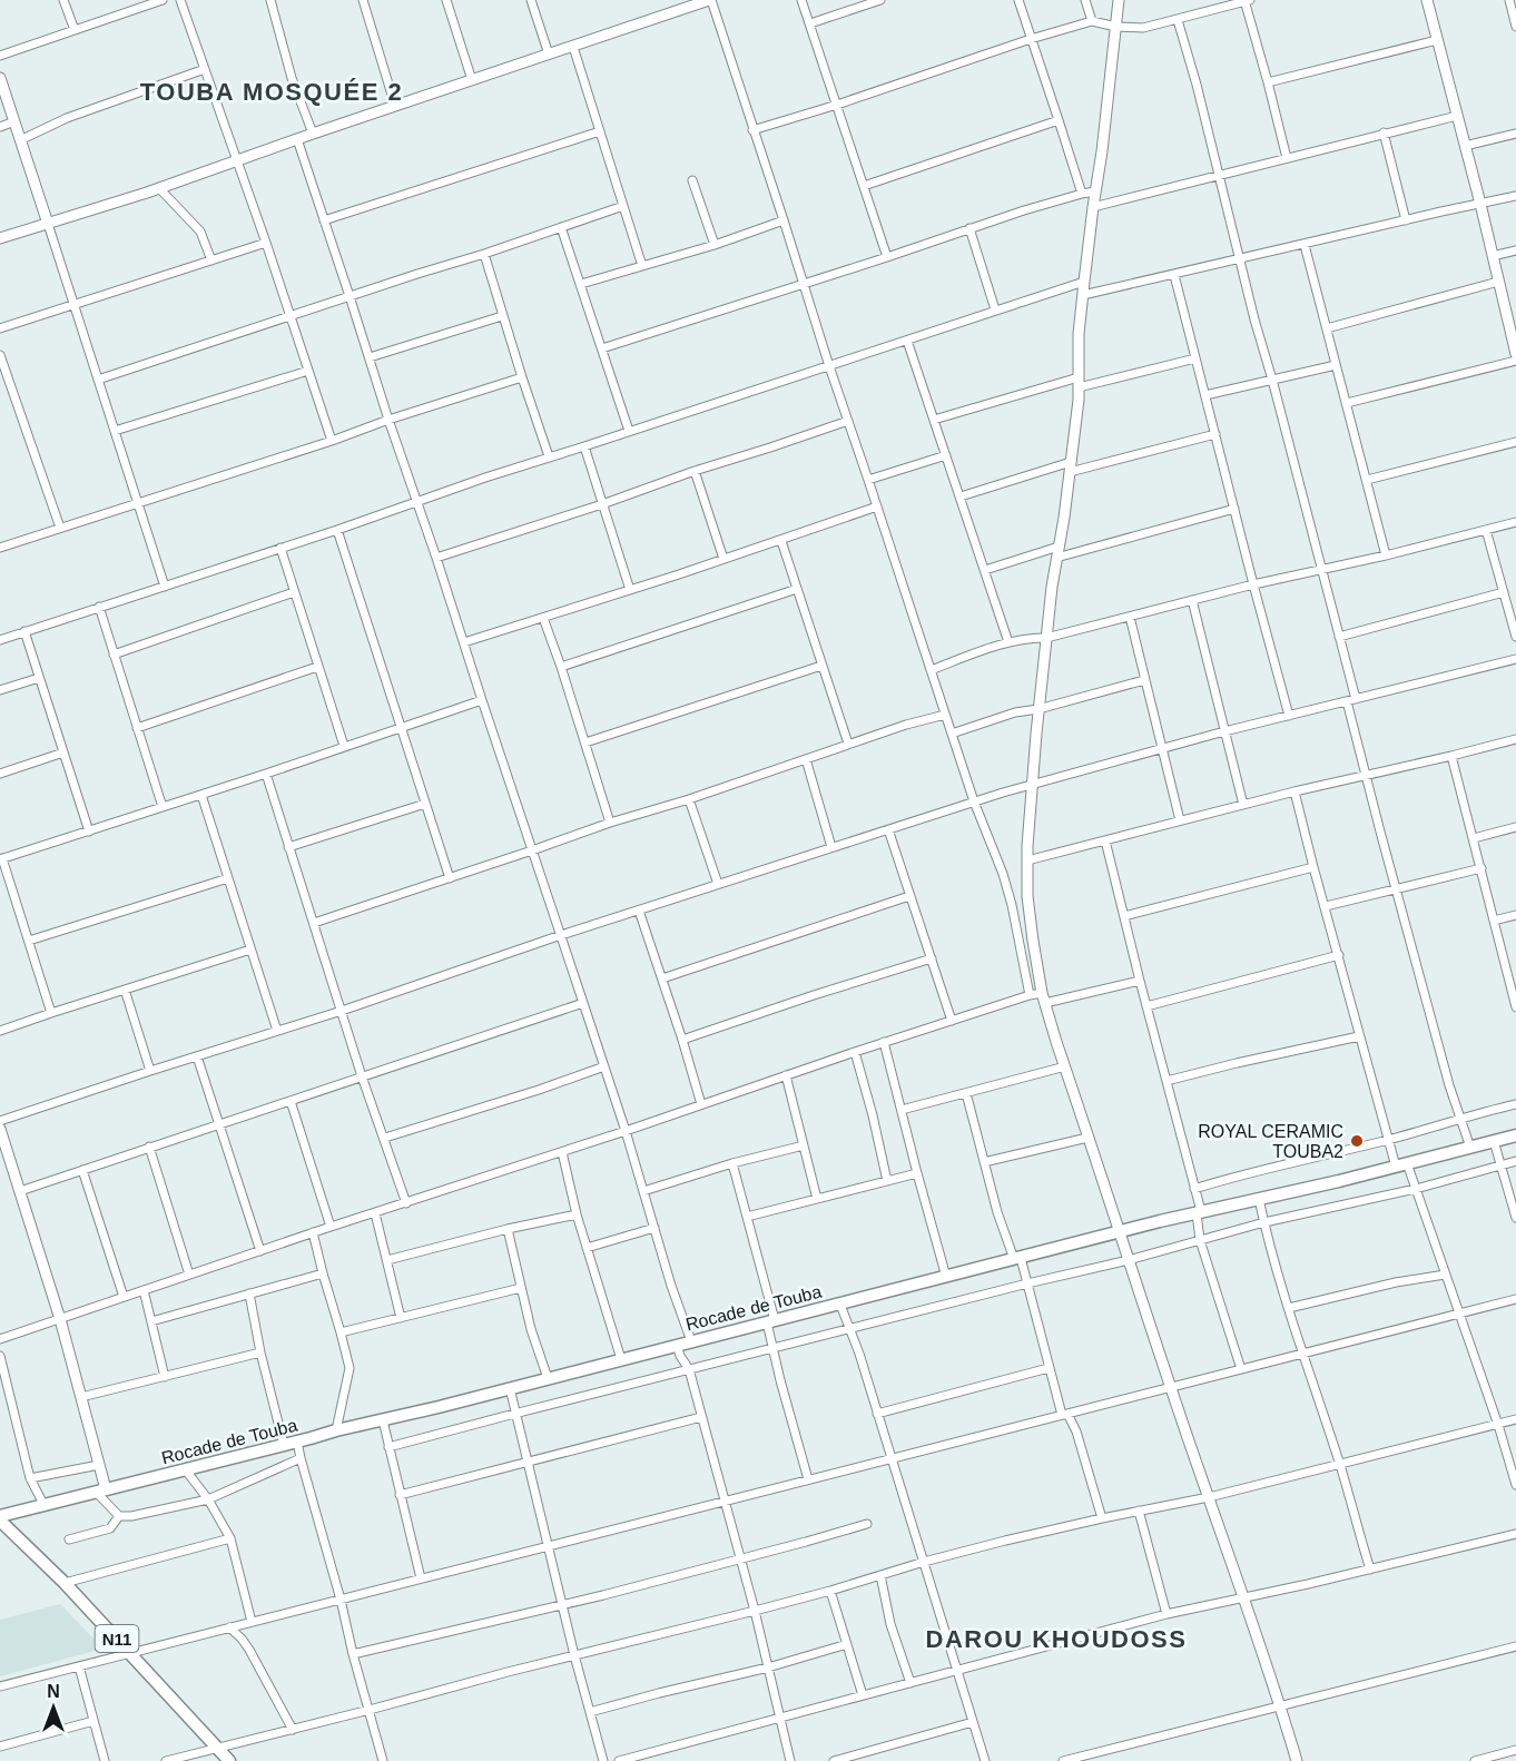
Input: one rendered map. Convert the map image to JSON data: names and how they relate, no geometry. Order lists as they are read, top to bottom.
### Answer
{
  "streets": {
    "main road": ["Rocade de Touba", "N11"]
  },
  "crossings": [
    ["Rocade de Touba", "N11"]
  ],
  "districts": ["TOUBA MOSQUÉE 2", "DAROU KHOUDOSS"],
  "places": ["ROYAL CERAMIC TOUBA2"],
  "north": "top"
}
